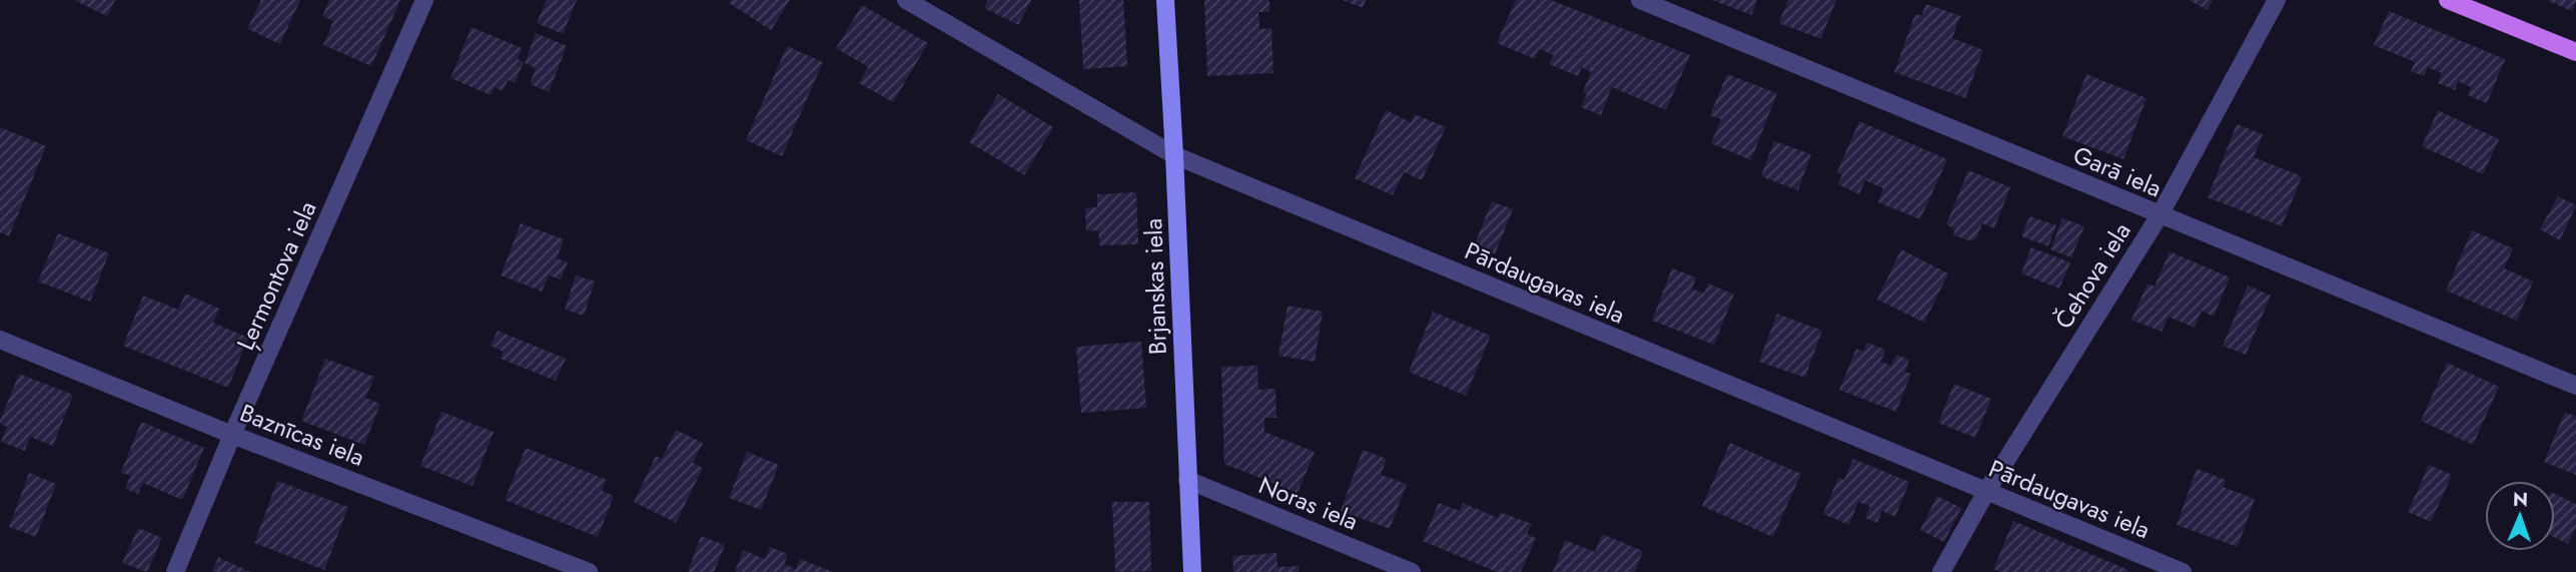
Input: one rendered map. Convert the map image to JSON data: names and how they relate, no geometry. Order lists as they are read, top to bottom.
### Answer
{
  "streets": {
    "main road": ["Brjanskas iela"],
    "street": [
      "Garā iela",
      "Ļermontova iela",
      "Čehova iela",
      "Pārdaugavas iela",
      "Baznīcas iela",
      "Noras iela"
    ]
  },
  "crossings": [
    ["Garā iela", "Čehova iela"],
    ["Ļermontova iela", "Baznīcas iela"],
    ["Čehova iela", "Pārdaugavas iela"],
    ["Pārdaugavas iela", "Brjanskas iela"],
    ["Brjanskas iela", "Noras iela"]
  ],
  "north": "top"
}
